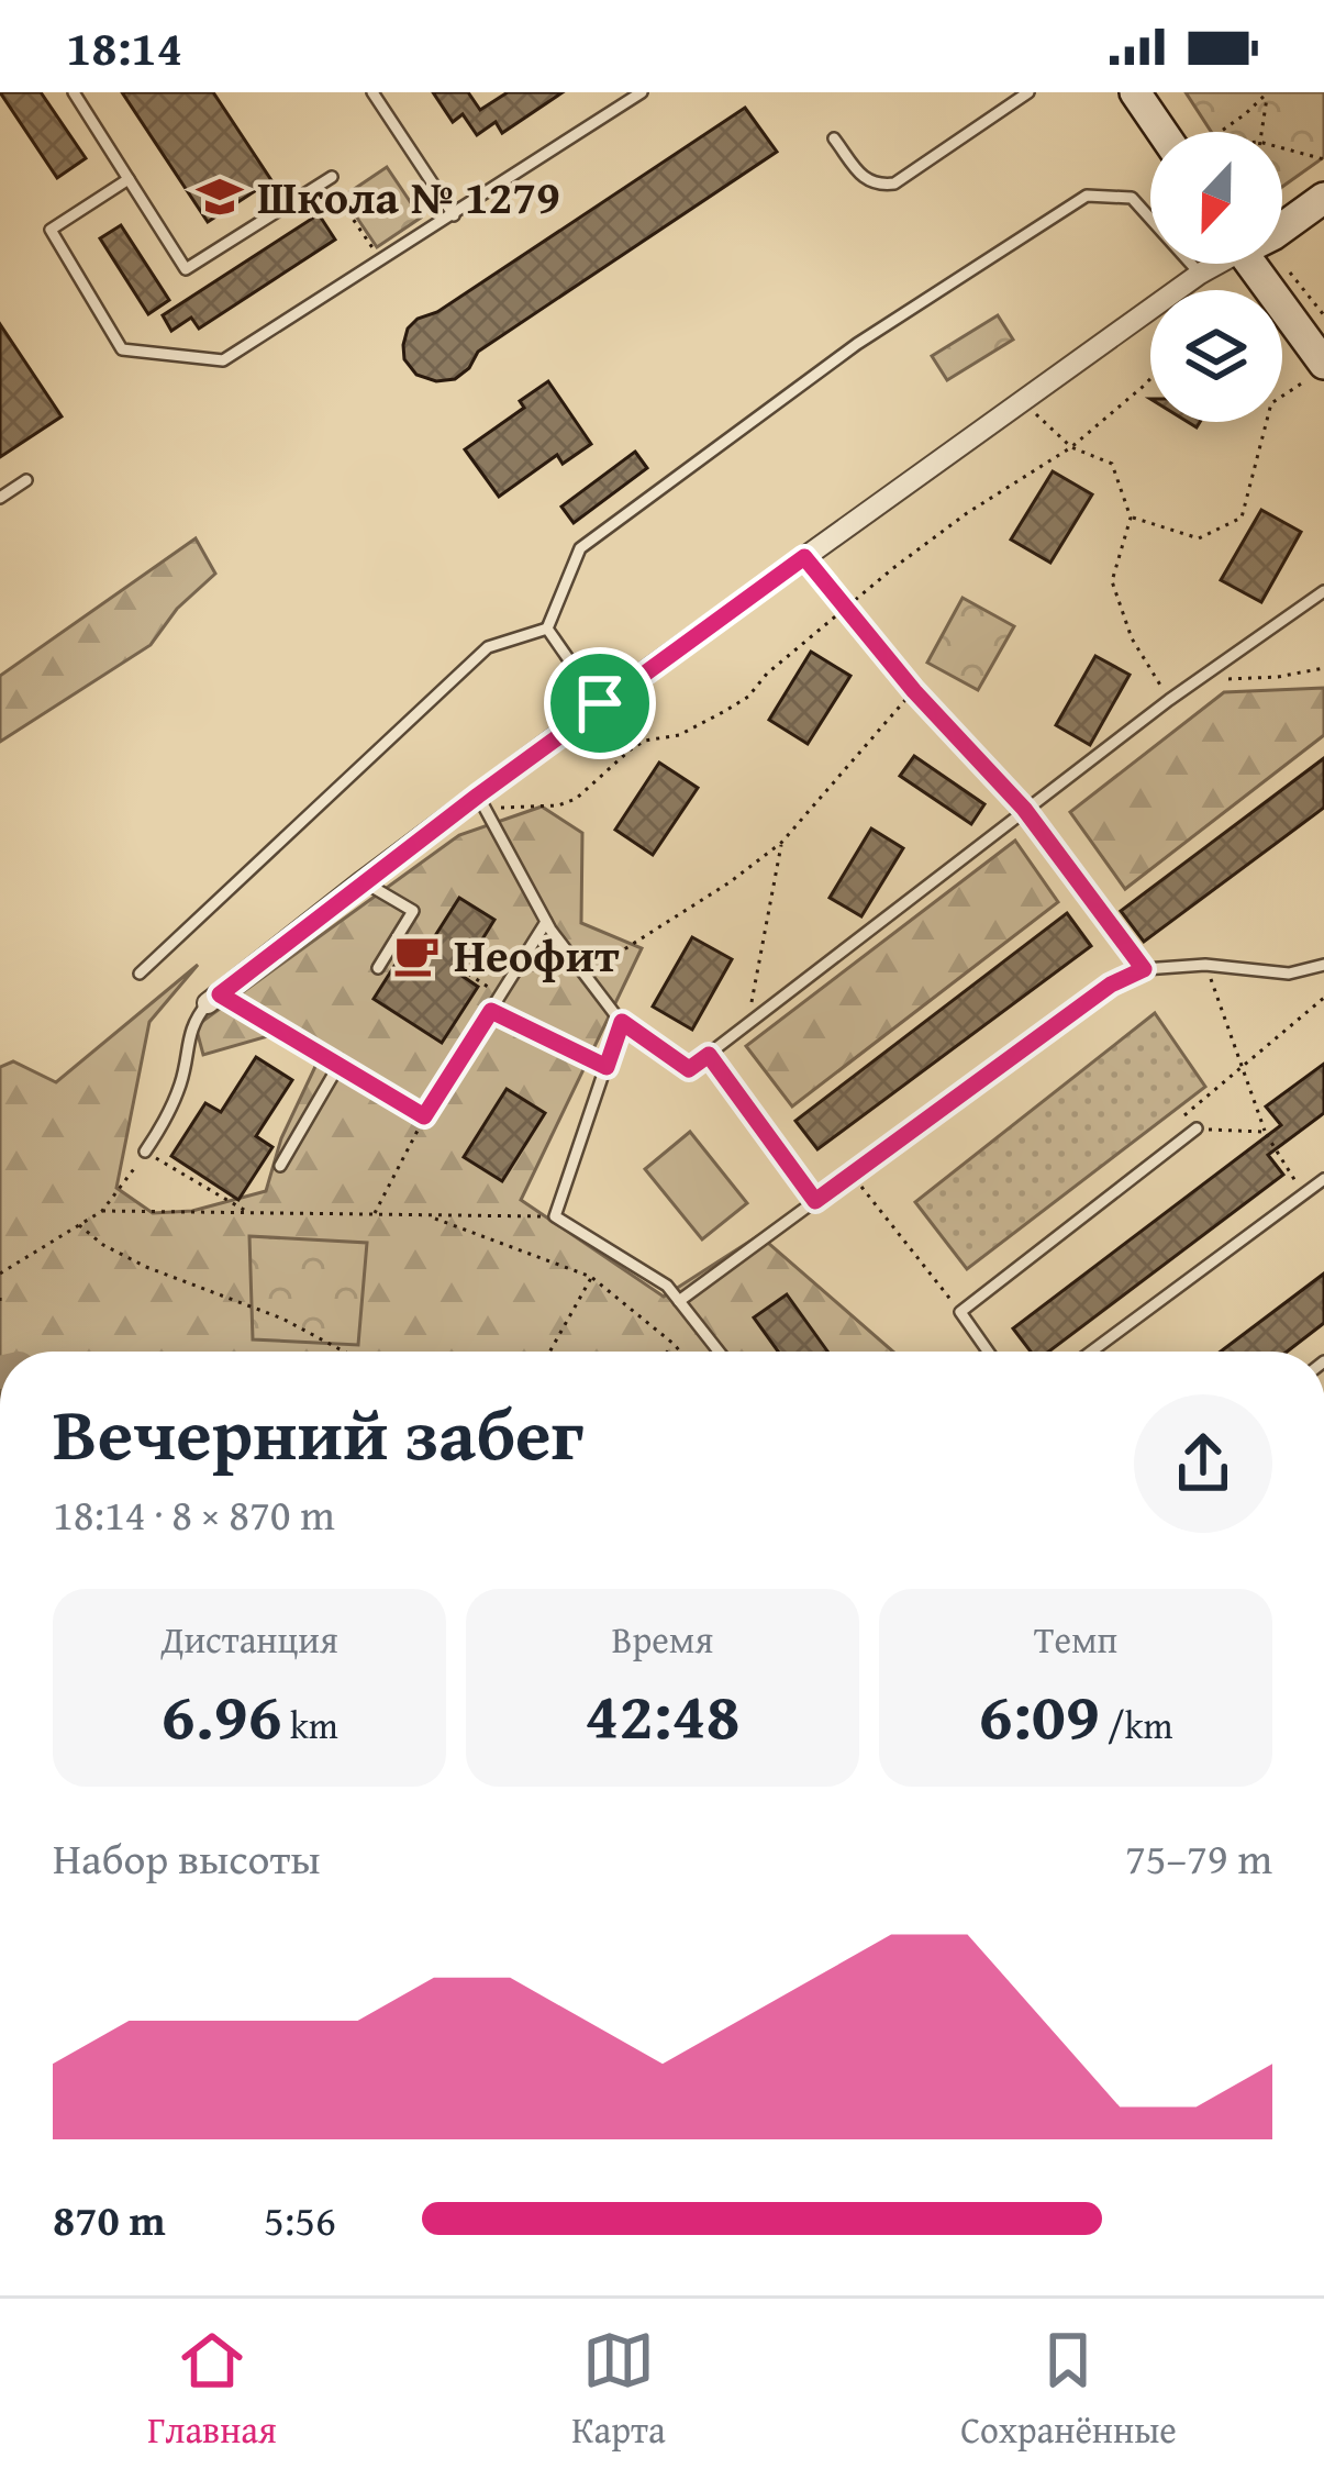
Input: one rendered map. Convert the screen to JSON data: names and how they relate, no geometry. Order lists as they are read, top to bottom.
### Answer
{
  "places": {
    "school or university": ["Школа № 1279"],
    "cafe": ["Неофит"]
  },
  "north": "bottom",
  "page": {
    "status": "18:14",
    "heading": ["Вечерний забег", "18:14 · 8 × 870 m"],
    "stats": [
      ["Дистанция", "6.96 km"],
      ["Время", "42:48"],
      ["Темп", "6:09 /km"]
    ],
    "chart": ["Набор высоты", "75–79 m"],
    "list": [
      {
        "name": "870 m",
        "note": "5:56"
      }
    ],
    "tabs": ["Главная", "Карта", "Сохранённые"]
  }
}
